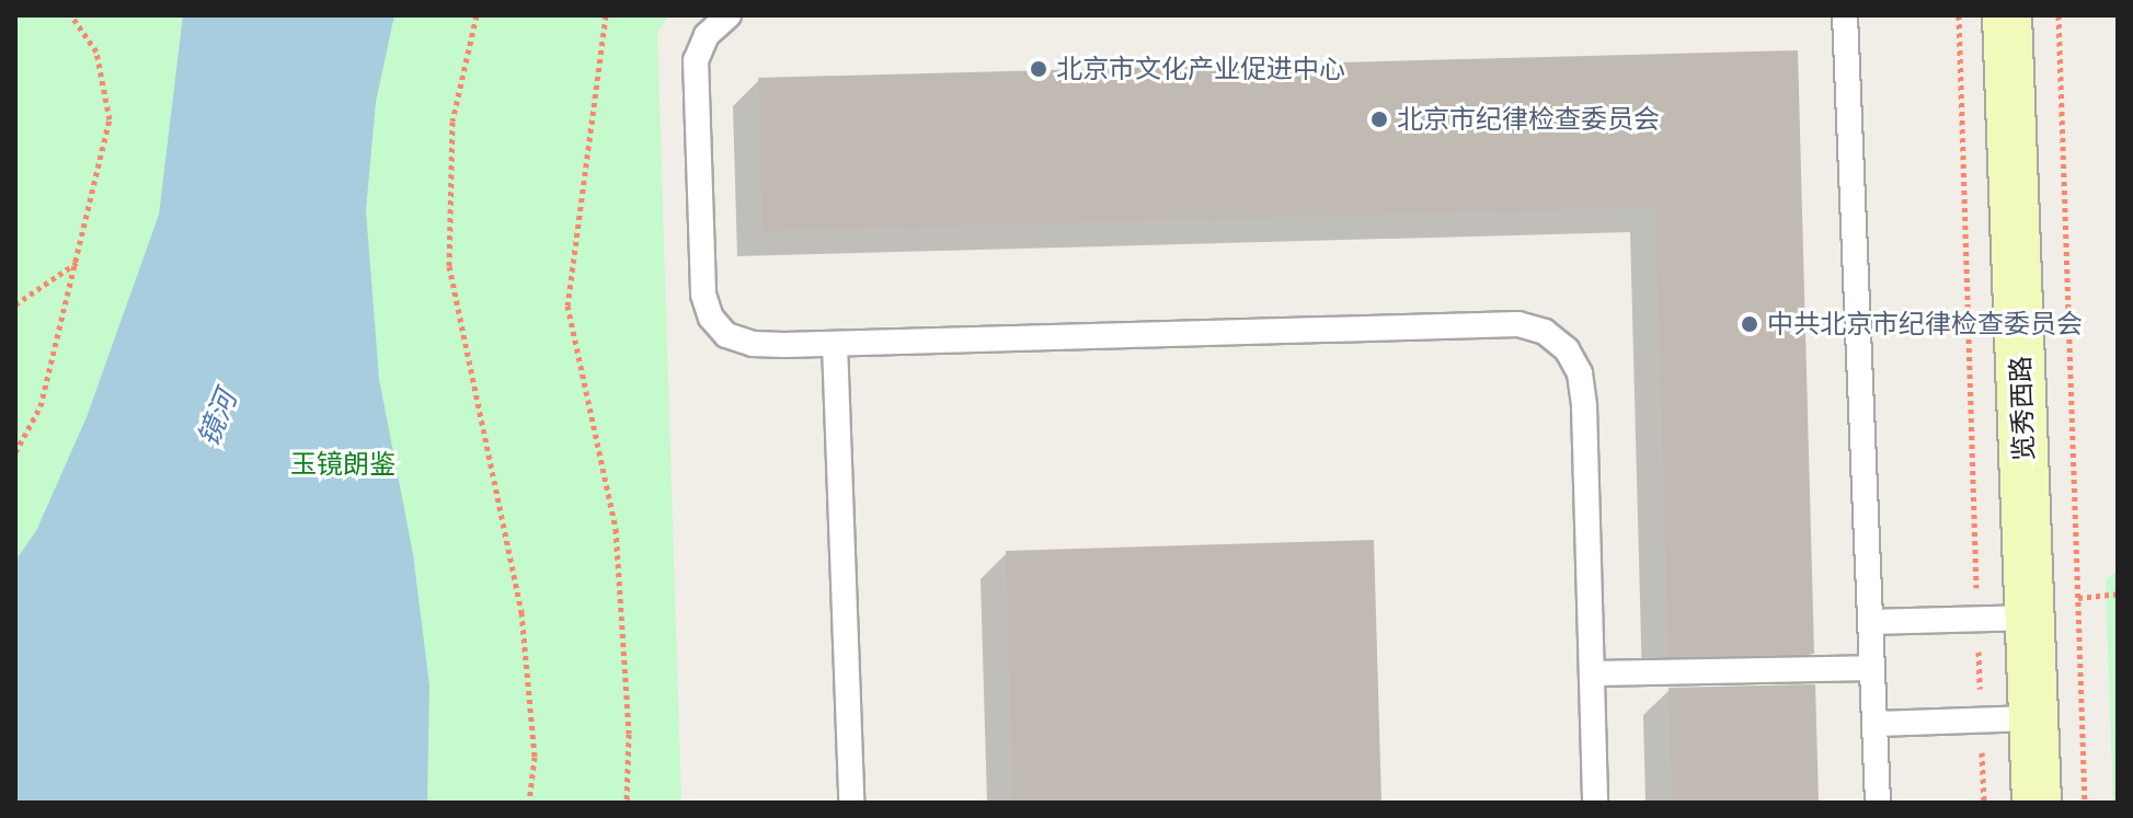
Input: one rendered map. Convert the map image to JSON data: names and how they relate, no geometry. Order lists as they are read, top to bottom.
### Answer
{
  "streets": {
    "street": ["览秀西路"]
  },
  "water": ["镜河"],
  "parks": ["玉镜朗鉴"],
  "places": ["北京市文化产业促进中心", "北京市纪律检查委员会", "中共北京市纪律检查委员会"]
}
